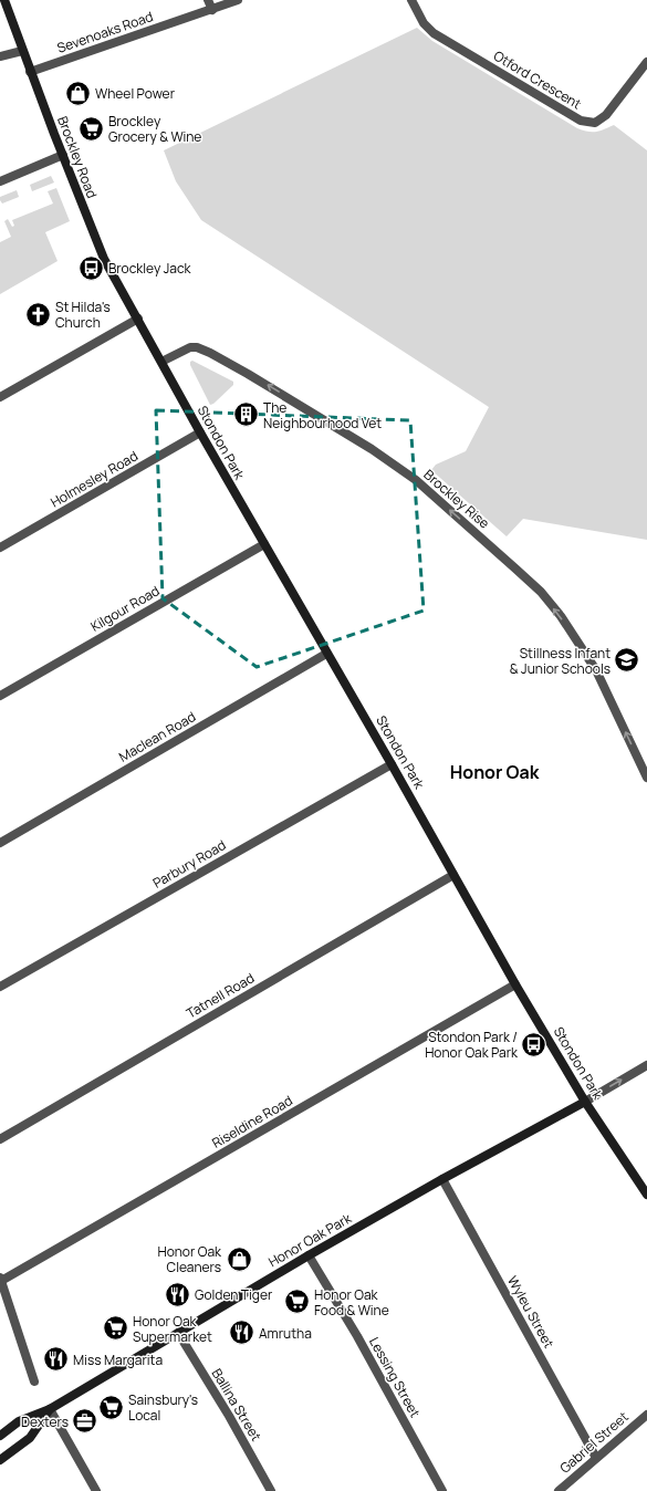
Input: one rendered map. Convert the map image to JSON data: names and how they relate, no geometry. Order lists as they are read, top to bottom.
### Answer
{
  "streets": {
    "main road": ["Brockley Road", "Stondon Park", "Honor Oak Park"],
    "street": [
      "Sevenoaks Road",
      "Otford Crescent",
      "Holmesley Road",
      "Brockley Rise",
      "Kilgour Road",
      "Maclean Road",
      "Parbury Road",
      "Tatnell Road",
      "Riseldine Road",
      "Wyleu Street",
      "Lessing Street",
      "Ballina Street",
      "Gabriel Street"
    ]
  },
  "crossings": [
    ["Sevenoaks Road", "Brockley Road"],
    ["Brockley Road", "Stondon Park"],
    ["Stondon Park", "Holmesley Road"],
    ["Stondon Park", "Brockley Rise"],
    ["Stondon Park", "Kilgour Road"],
    ["Stondon Park", "Maclean Road"],
    ["Stondon Park", "Parbury Road"],
    ["Stondon Park", "Tatnell Road"],
    ["Stondon Park", "Riseldine Road"],
    ["Stondon Park", "Honor Oak Park"],
    ["Honor Oak Park", "Wyleu Street"],
    ["Honor Oak Park", "Lessing Street"],
    ["Honor Oak Park", "Ballina Street"],
    ["Wyleu Street", "Gabriel Street"]
  ],
  "one_way": ["Brockley Rise"],
  "districts": ["Honor Oak"],
  "places": {
    "shop": ["Wheel Power", "Honor Oak Cleaners"],
    "supermarket": [
      "Brockley Grocery & Wine",
      "Honor Oak Food & Wine",
      "Honor Oak Supermarket",
      "Sainsbury's Local"
    ],
    "bus stop": ["Brockley Jack", "Stondon Park / Honor Oak Park"],
    "church": ["St Hilda's Church"],
    "building": ["The Neighbourhood Vet"],
    "school or university": ["Stillness Infant & Junior Schools"],
    "restaurant": ["Golden Tiger", "Amrutha", "Miss Margarita"],
    "office": ["Dexters"]
  }
}
